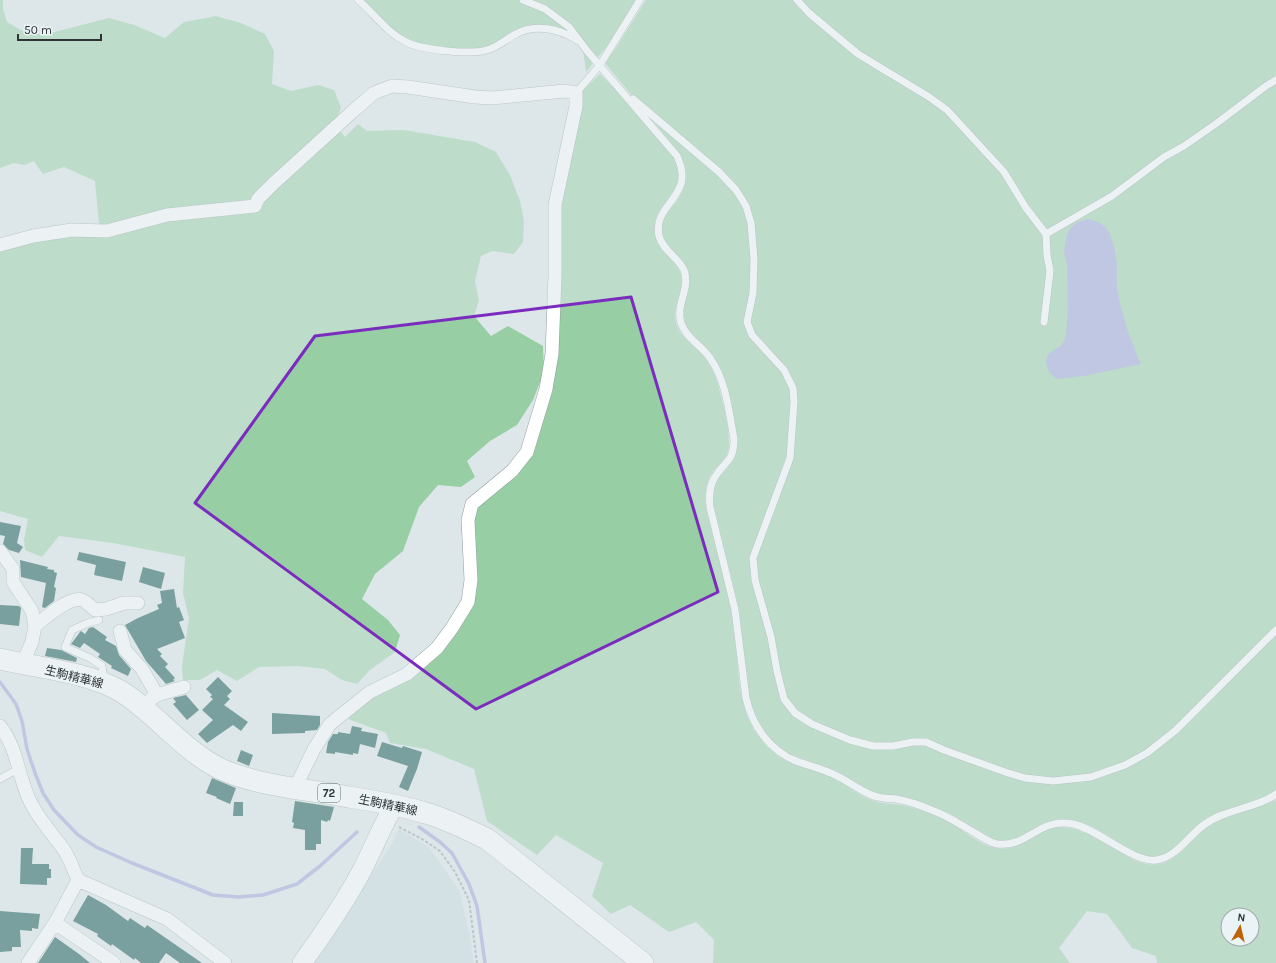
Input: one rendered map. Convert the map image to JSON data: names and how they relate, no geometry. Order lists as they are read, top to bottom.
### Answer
{
  "streets": {
    "main road": ["生駒精華線", "72"]
  },
  "scale_bar": "50 m",
  "north": "top"
}
